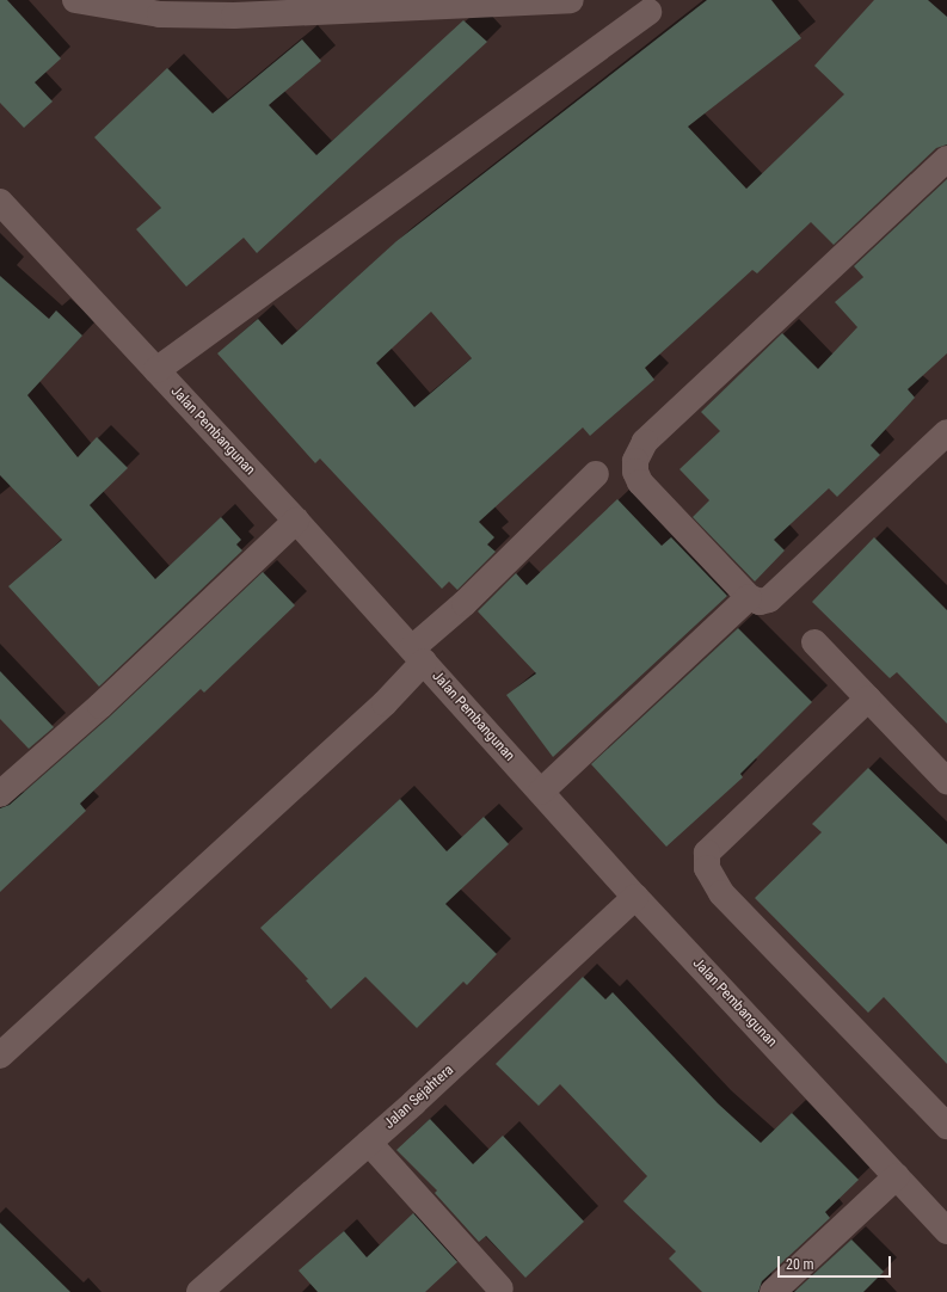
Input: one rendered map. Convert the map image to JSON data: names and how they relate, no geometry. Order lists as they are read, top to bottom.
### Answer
{
  "streets": {
    "street": ["Jalan Pembangunan", "Jalan Sejahtera"]
  },
  "crossings": [
    ["Jalan Pembangunan", "Jalan Sejahtera"]
  ],
  "scale_bar": "20 m"
}
